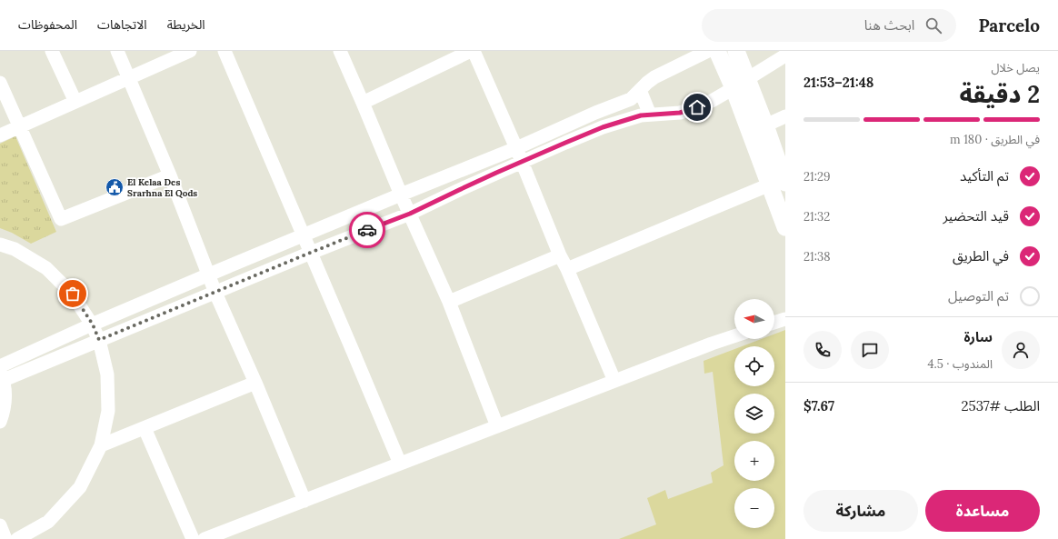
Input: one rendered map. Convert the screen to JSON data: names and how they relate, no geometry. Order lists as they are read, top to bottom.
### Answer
{
  "places": {
    "public building": ["El Kelaa Des Srarhna El Qods"]
  },
  "north": "left",
  "page": {
    "header": "Parcelo",
    "search": "ابحث هنا",
    "nav": ["الخريطة", "الاتجاهات", "المحفوظات"],
    "heading": ["2 دقيقة", "يصل خلال", "21:48–21:53"],
    "panel": [
      "سارة",
      "المندوب · 4.5",
      "الطلب #2537",
      "$7.67"
    ],
    "bar": "في الطريق · 180 m",
    "list": [
      ["تم التأكيد", "21:29"],
      ["قيد التحضير", "21:32"],
      ["في الطريق", "21:38"],
      "تم التوصيل"
    ],
    "map_buttons": ["+", "−"],
    "buttons": ["مساعدة", "مشاركة"]
  }
}
